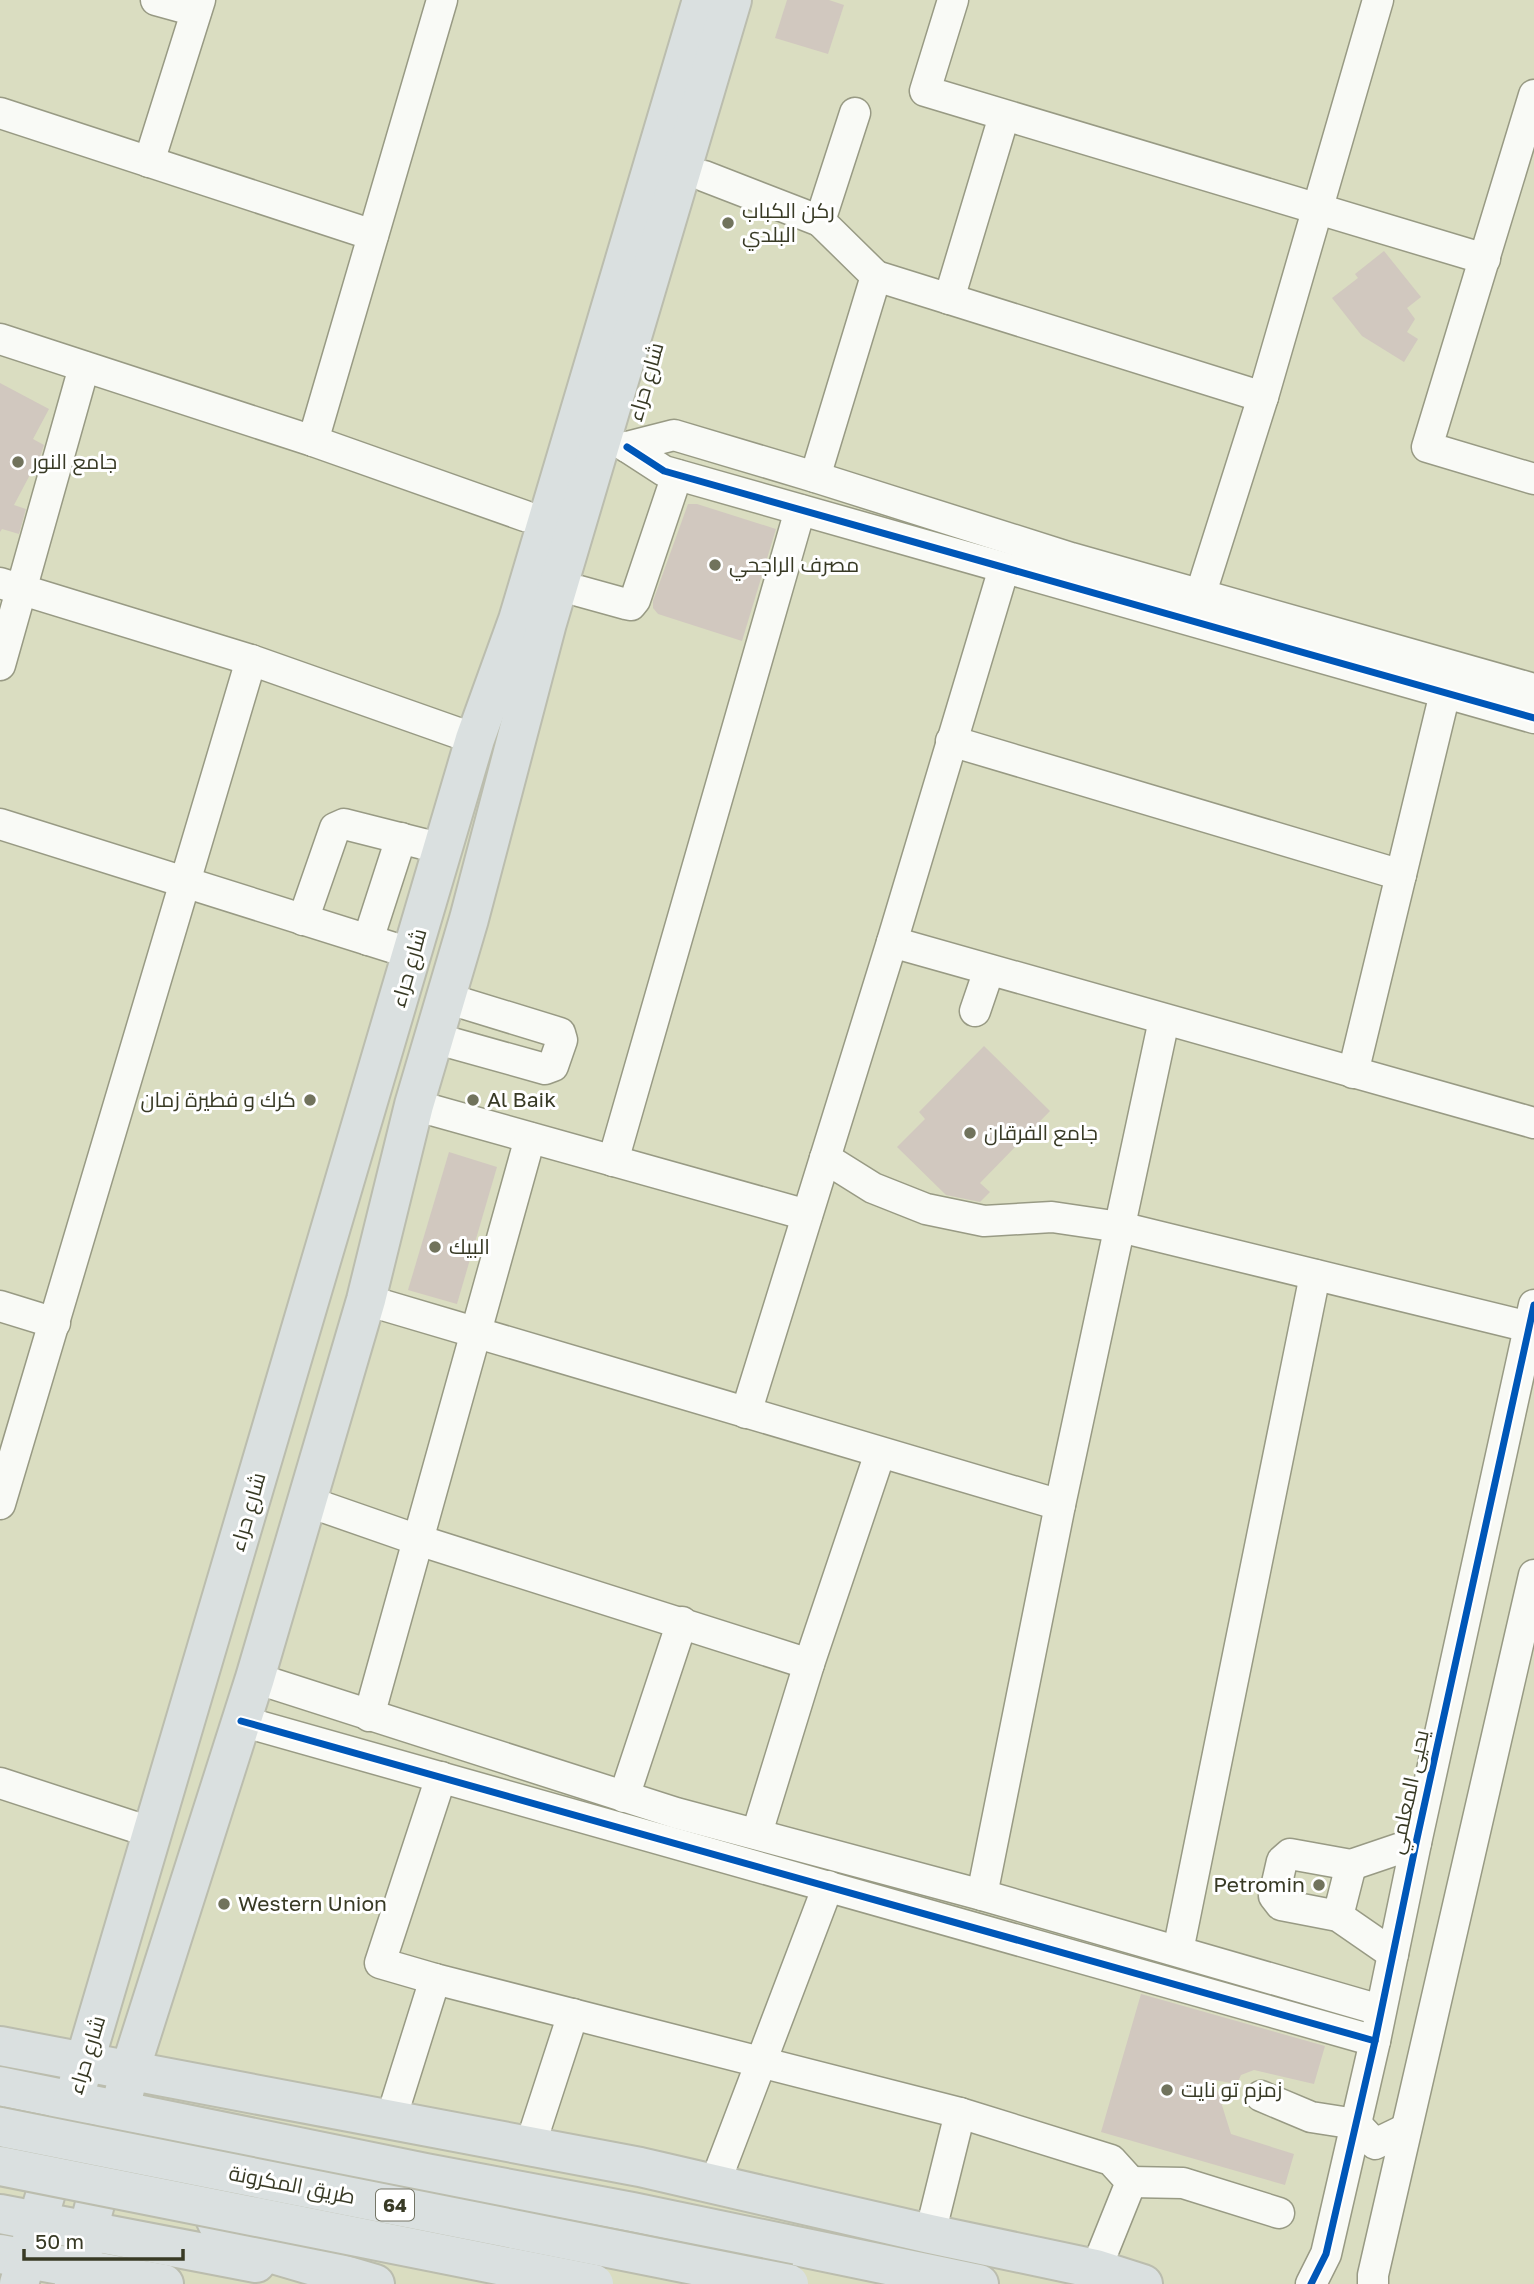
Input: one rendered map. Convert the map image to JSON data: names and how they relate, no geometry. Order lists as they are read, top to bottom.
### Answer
{
  "streets": {
    "main road": ["شارع حراء", "طريق المكرونة", "64"],
    "street": ["يحيى المعلمي"]
  },
  "places": [
    "ركن الكباب البلدي",
    "جامع النور",
    "مصرف الراجحي",
    "كرك و فطيرة زمان",
    "Al Baik",
    "جامع الفرقان",
    "البيك",
    "Petromin",
    "Western Union",
    "زمزم تو نايت"
  ],
  "scale_bar": "50 m"
}
